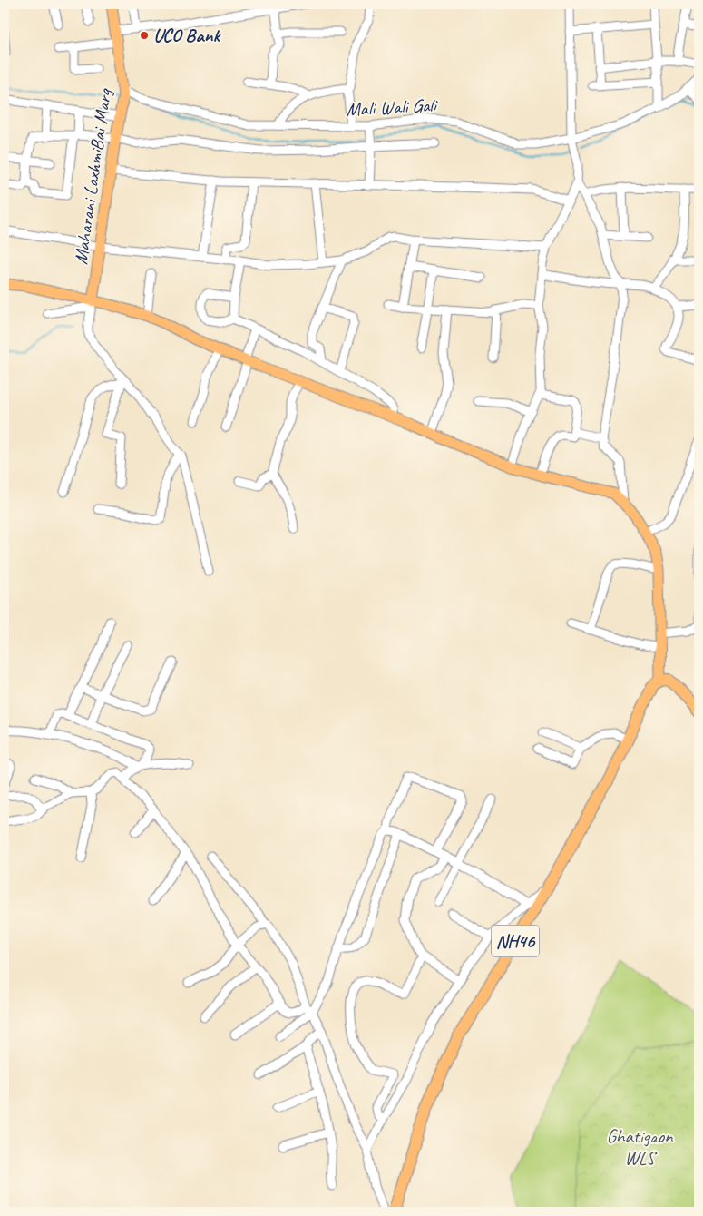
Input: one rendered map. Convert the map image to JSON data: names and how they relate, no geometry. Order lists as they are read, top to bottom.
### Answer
{
  "streets": {
    "highway": ["NH46"],
    "main road": ["Maharani LaxhmiBai Marg"],
    "street": ["Mali Wali Gali"]
  },
  "crossings": [
    ["Mali Wali Gali", "Maharani LaxhmiBai Marg"]
  ],
  "parks": ["Ghatigaon WLS"],
  "places": ["UCO Bank"]
}
